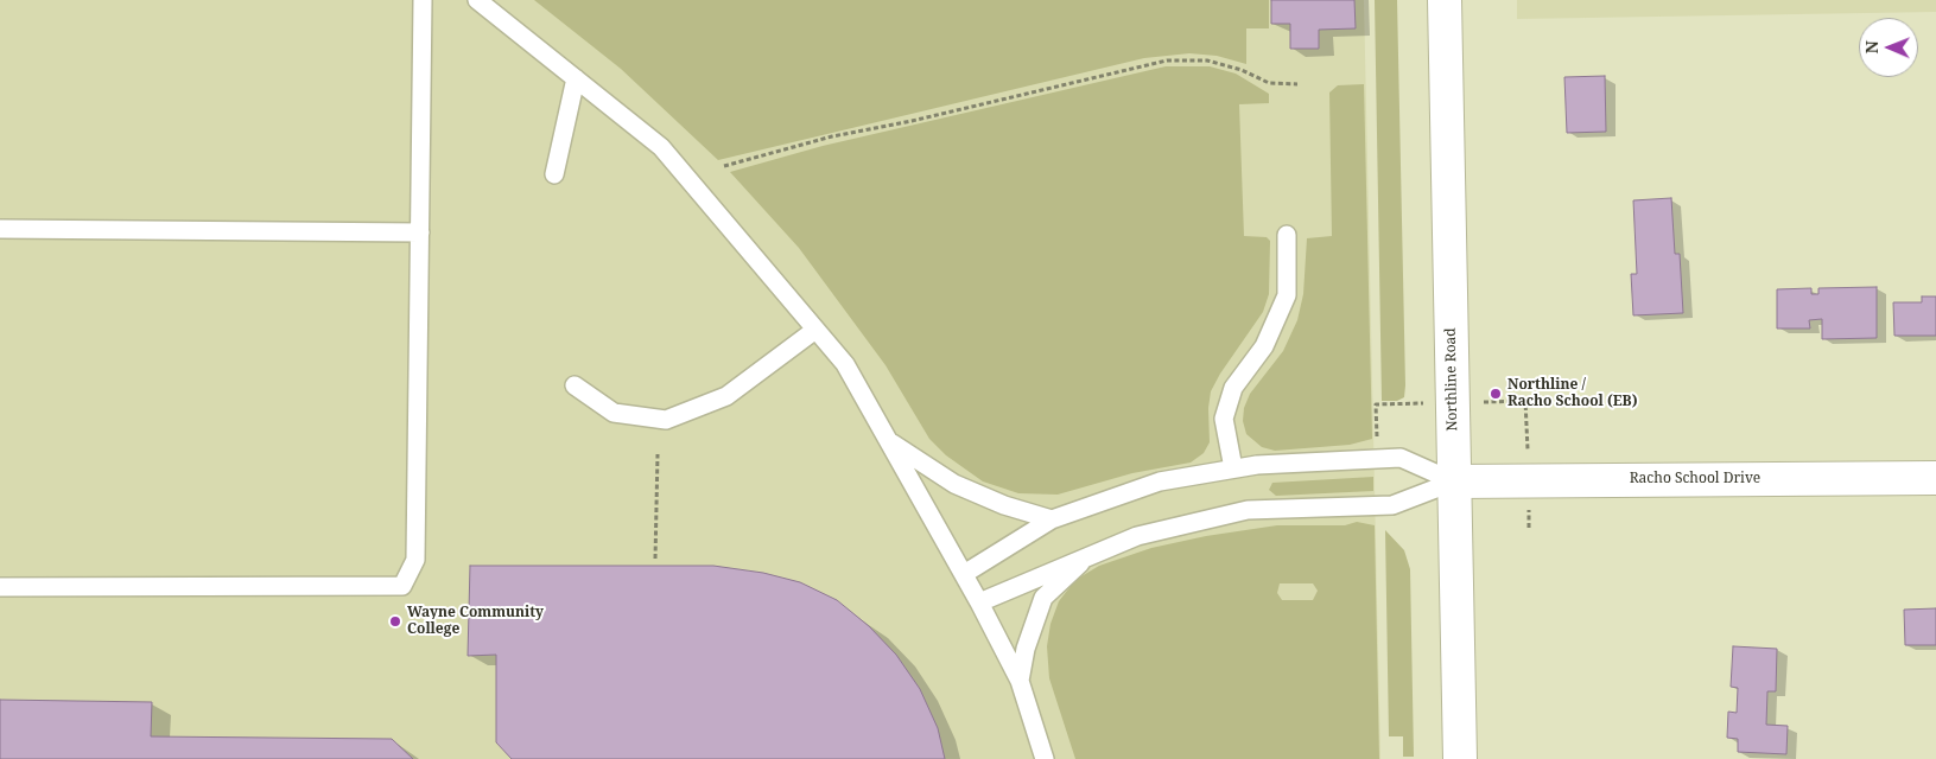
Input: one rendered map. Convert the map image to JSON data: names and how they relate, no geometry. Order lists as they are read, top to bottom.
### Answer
{
  "streets": {
    "main road": ["Northline Road", "Racho School Drive"]
  },
  "crossings": [
    ["Northline Road", "Racho School Drive"]
  ],
  "places": ["Northline / Racho School (EB)", "Wayne Community College"],
  "north": "left"
}
